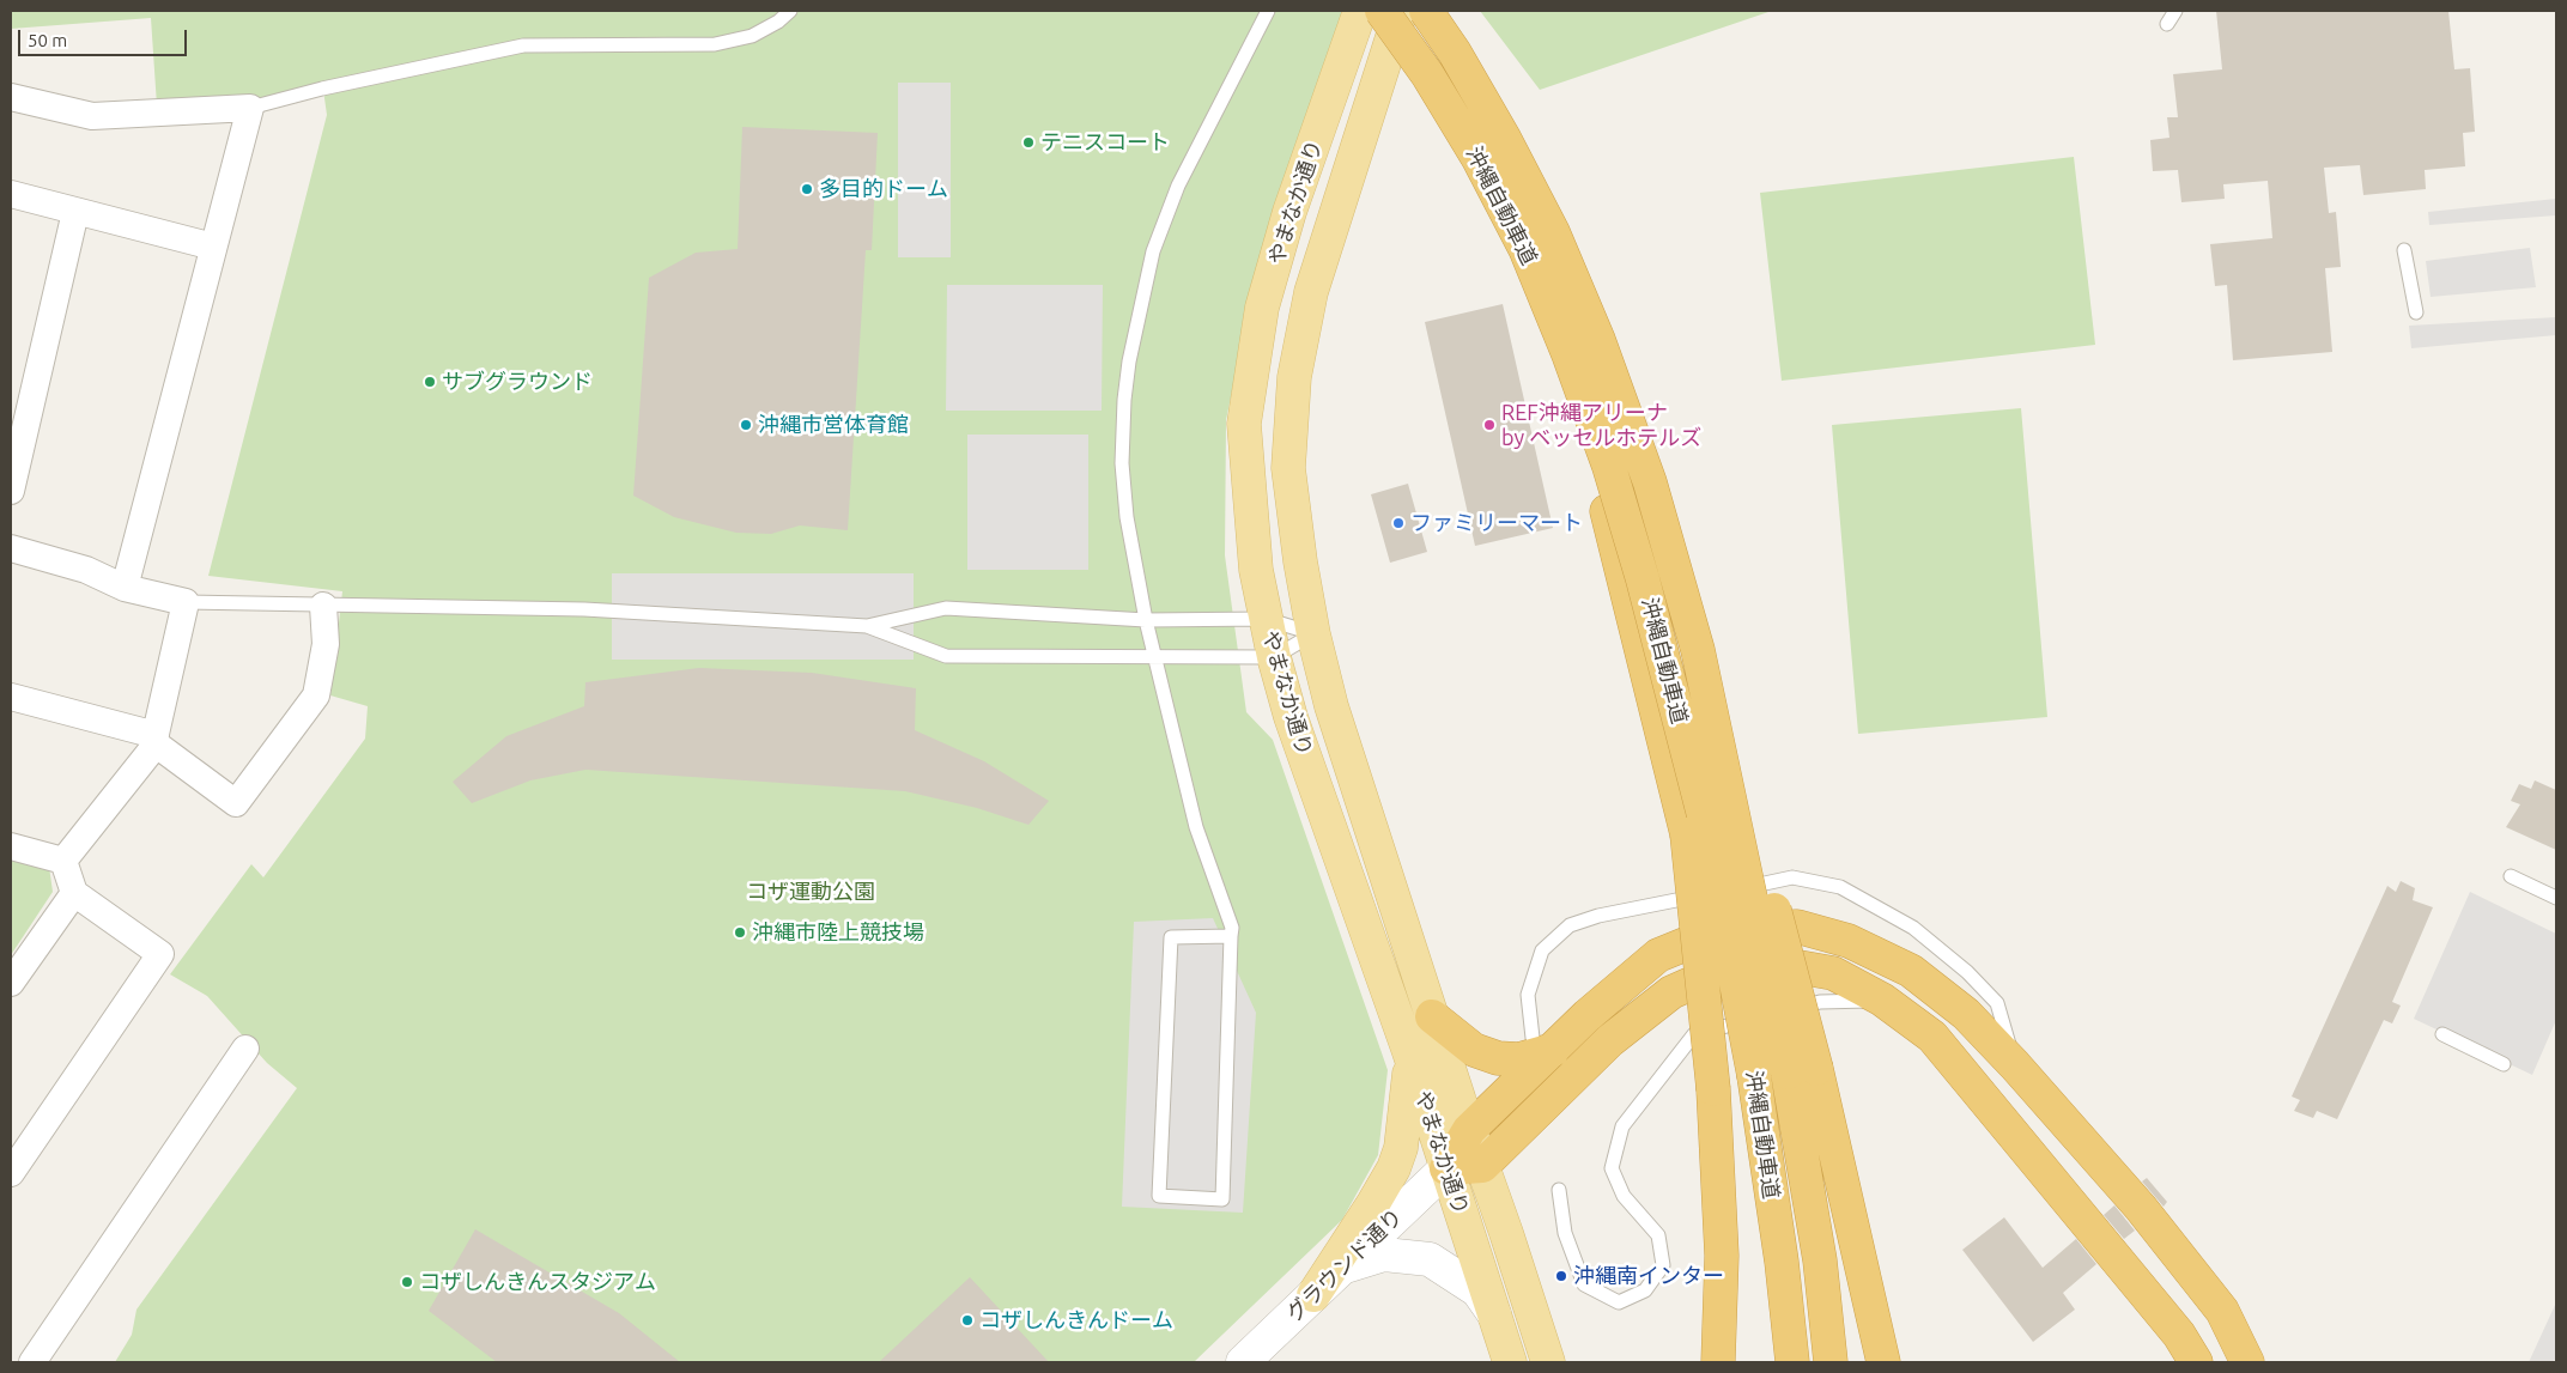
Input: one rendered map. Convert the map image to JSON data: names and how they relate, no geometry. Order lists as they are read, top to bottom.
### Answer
{
  "streets": {
    "highway": ["沖縄自動車道"],
    "main road": ["やまなか通り"],
    "street": ["グラウンド通り"]
  },
  "crossings": [
    ["やまなか通り", "グラウンド通り"]
  ],
  "parks": ["コザ運動公園"],
  "places": [
    "テニスコート",
    "多目的ドーム",
    "サブグラウンド",
    "沖縄市営体育館",
    "REF沖縄アリーナ by ベッセルホテルズ",
    "ファミリーマート",
    "沖縄市陸上競技場",
    "沖縄南インター",
    "コザしんきんスタジアム",
    "コザしんきんドーム"
  ],
  "scale_bar": "50 m"
}
